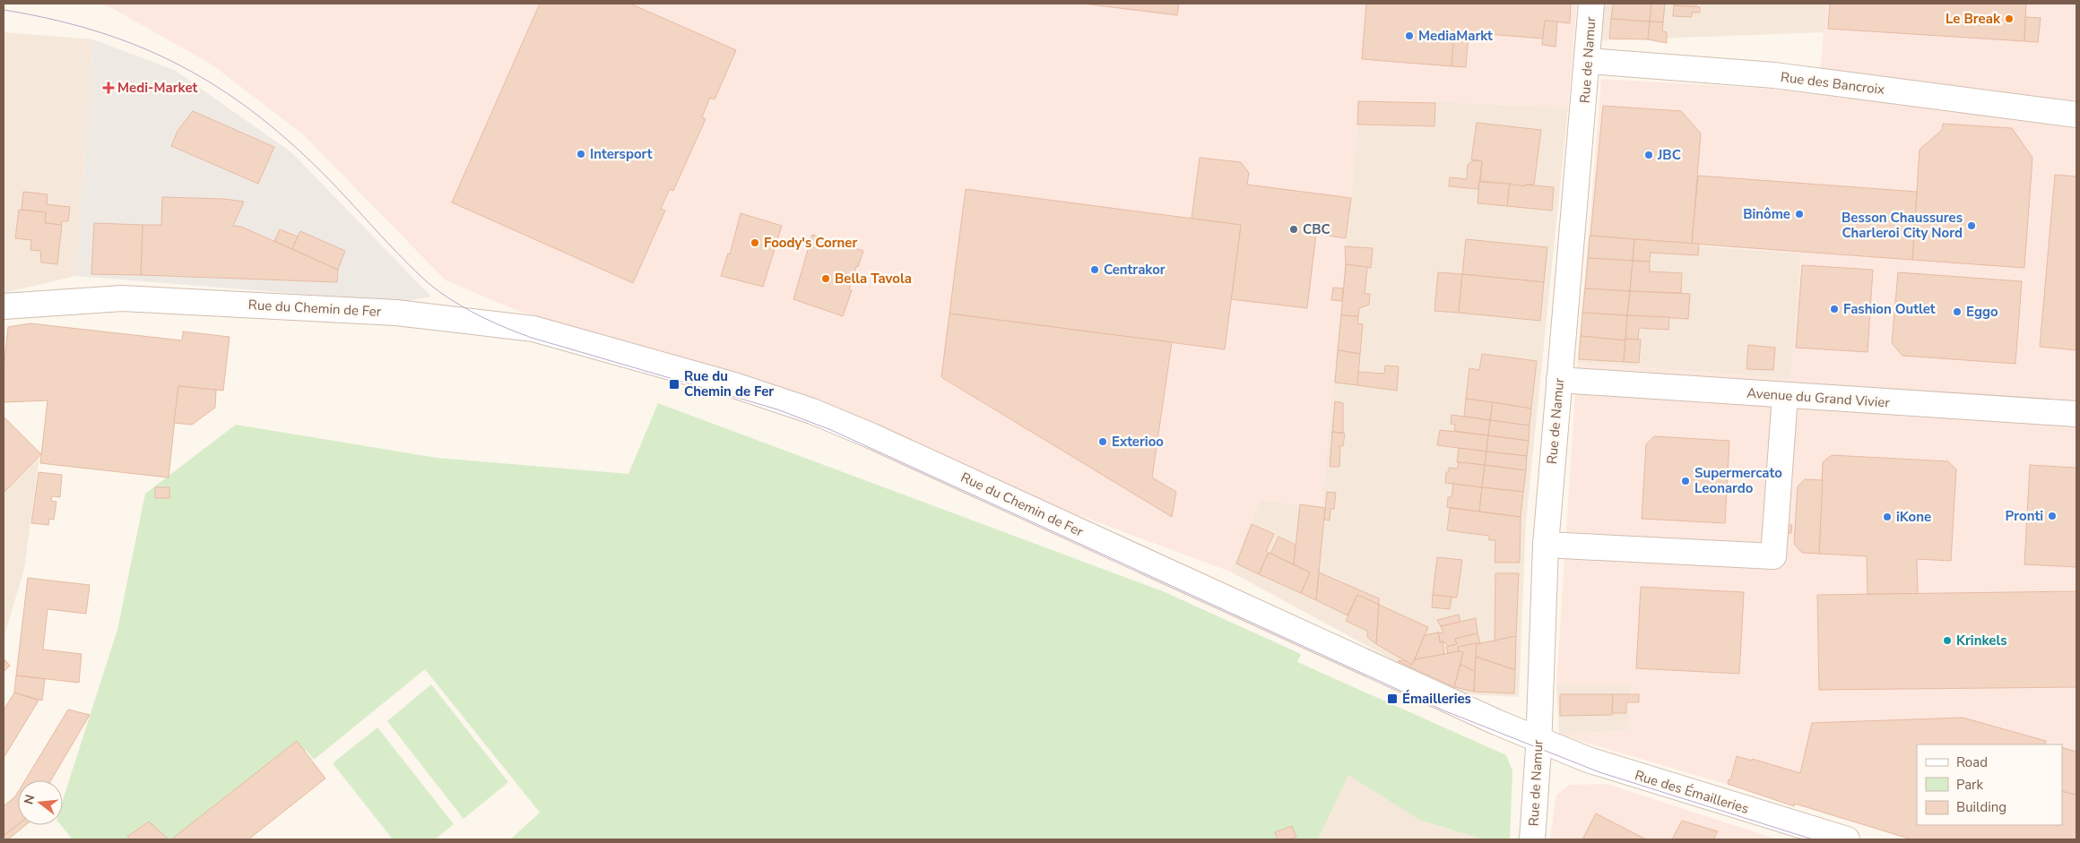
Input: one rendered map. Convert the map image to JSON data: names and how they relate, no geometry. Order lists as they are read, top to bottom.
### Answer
{
  "streets": {
    "street": [
      "Rue de Namur",
      "Rue des Bancroix",
      "Rue du Chemin de Fer",
      "Avenue du Grand Vivier",
      "Rue des Émailleries"
    ]
  },
  "crossings": [
    ["Rue de Namur", "Rue des Bancroix"],
    ["Rue de Namur", "Rue du Chemin de Fer"],
    ["Rue de Namur", "Avenue du Grand Vivier"],
    ["Rue de Namur", "Rue des Émailleries"],
    ["Rue du Chemin de Fer", "Rue des Émailleries"]
  ],
  "places": {
    "other": [
      "Le Break",
      "MediaMarkt",
      "Intersport",
      "JBC",
      "Binôme",
      "Besson Chaussures Charleroi City Nord",
      "CBC",
      "Foody's Corner",
      "Centrakor",
      "Bella Tavola",
      "Fashion Outlet",
      "Eggo",
      "Exterioo",
      "Supermercato Leonardo",
      "Pronti",
      "iKone",
      "Krinkels"
    ],
    "health": ["Medi-Market"],
    "transit": ["Rue du Chemin de Fer", "Émailleries"]
  },
  "legend": ["Road", "Park", "Building"],
  "north": "left"
}
